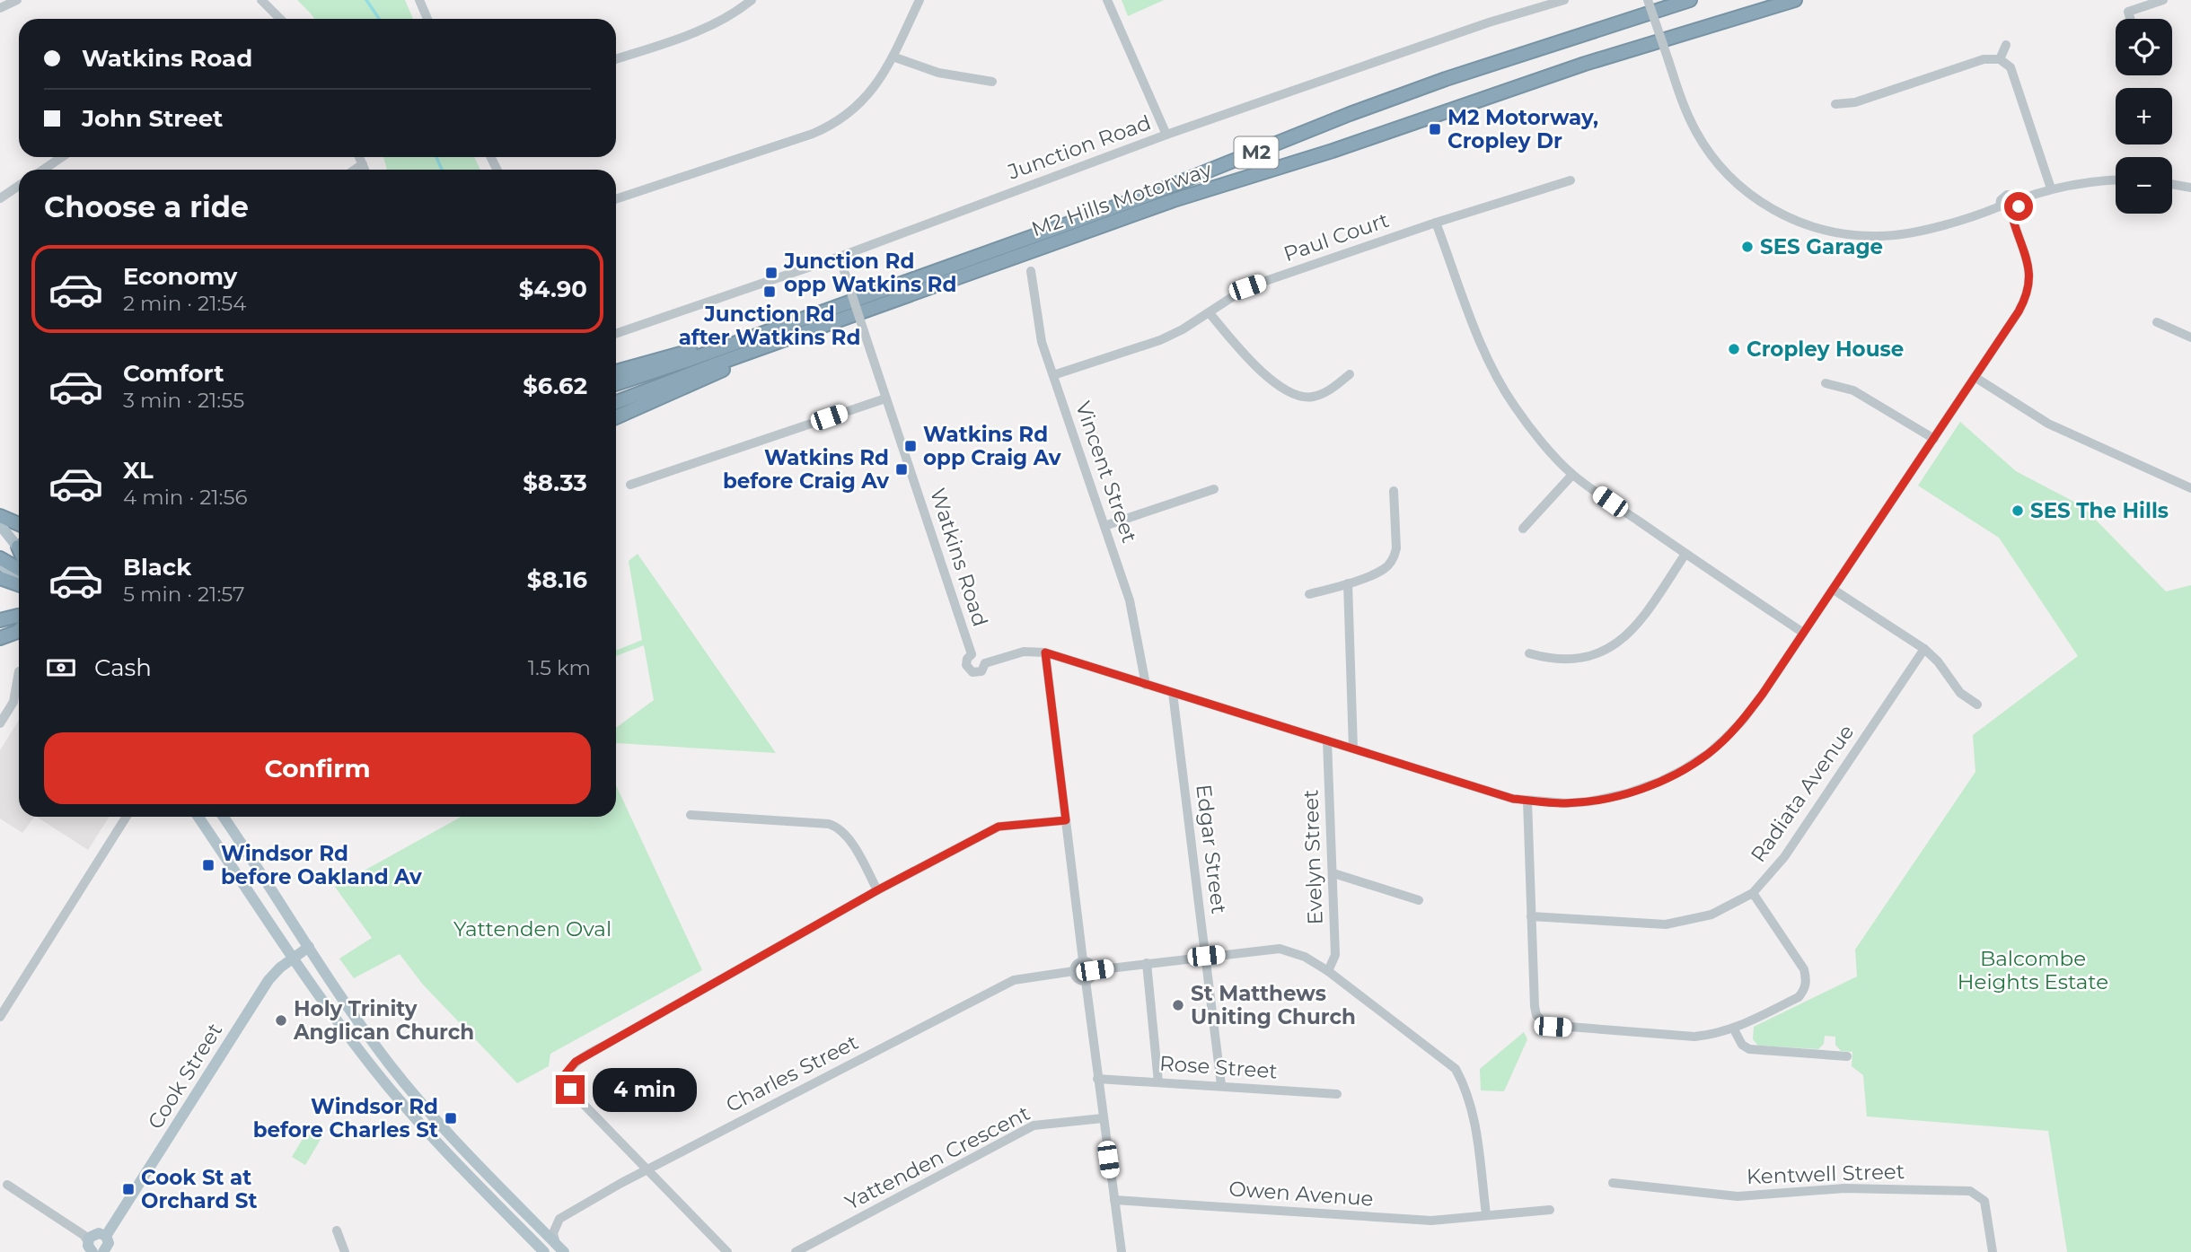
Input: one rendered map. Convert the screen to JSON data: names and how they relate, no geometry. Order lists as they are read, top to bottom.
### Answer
{
  "streets": {
    "highway": ["M2", "M2 Hills Motorway"],
    "main road": ["Cook Street"],
    "street": [
      "Junction Road",
      "Paul Court",
      "Vincent Street",
      "Watkins Road",
      "Radiata Avenue",
      "Edgar Street",
      "Evelyn Street",
      "Rose Street",
      "Charles Street",
      "Yattenden Crescent",
      "Kentwell Street",
      "Owen Avenue"
    ]
  },
  "crossings": [
    ["Junction Road", "Watkins Road"],
    ["Paul Court", "Vincent Street"],
    ["Edgar Street", "Rose Street"]
  ],
  "parks": ["Yattenden Oval", "Balcombe Heights Estate"],
  "places": {
    "transit": [
      "M2 Motorway, Cropley Dr",
      "Junction Rd opp Watkins Rd",
      "Junction Rd after Watkins Rd",
      "Watkins Rd opp Craig Av",
      "Watkins Rd before Craig Av",
      "Windsor Rd before Oakland Av",
      "Windsor Rd before Charles St",
      "Cook St at Orchard St"
    ],
    "other": [
      "SES Garage",
      "Cropley House",
      "SES The Hills",
      "St Matthews Uniting Church",
      "Holy Trinity Anglican Church"
    ]
  },
  "page": {
    "map_buttons": ["+", "−"],
    "banner": ["Watkins Road", "John Street"],
    "heading": "Choose a ride",
    "list": [
      {
        "name": "Economy",
        "note": "2 min · 21:54",
        "value": "$4.90"
      },
      {
        "name": "Comfort",
        "note": "3 min · 21:55",
        "value": "$6.62"
      },
      {
        "name": "XL",
        "note": "4 min · 21:56",
        "value": "$8.33"
      },
      {
        "name": "Black",
        "note": "5 min · 21:57",
        "value": "$8.16"
      }
    ],
    "pay": ["Cash", "1.5 km"],
    "buttons": "Confirm",
    "bubble": "4 min"
  }
}
